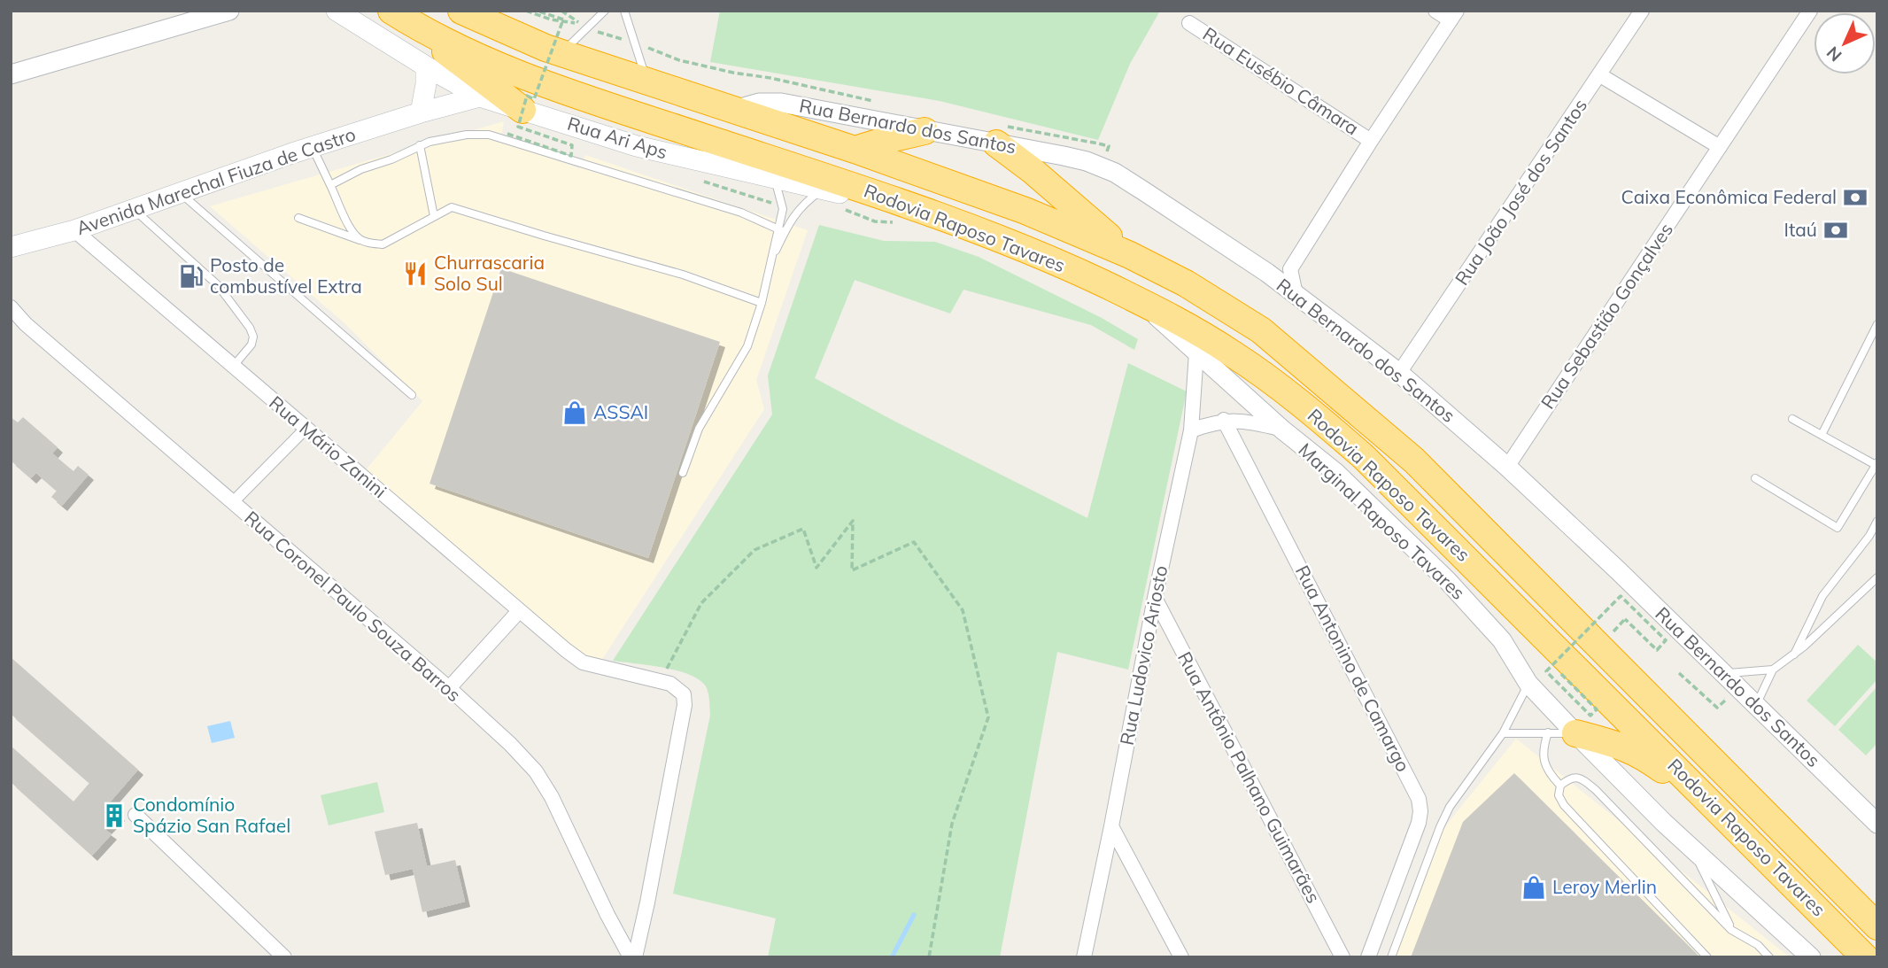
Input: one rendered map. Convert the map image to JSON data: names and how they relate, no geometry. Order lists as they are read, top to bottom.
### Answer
{
  "streets": {
    "highway": ["Rodovia Raposo Tavares"],
    "main road": ["Rua Ari Aps", "Avenida Marechal Fiuza de Castro"],
    "street": [
      "Rua Eusébio Câmara",
      "Rua Bernardo dos Santos",
      "Rua João José dos Santos",
      "Rua Sebastião Gonçalves",
      "Rua Mário Zanini",
      "Marginal Raposo Tavares",
      "Rua Coronel Paulo Souza Barros",
      "Rua Ludovico Ariosto",
      "Rua Antonino de Camargo",
      "Rua Antônio Palhano Guimarães"
    ]
  },
  "crossings": [
    ["Rua Bernardo dos Santos", "Rua João José dos Santos"],
    ["Rua Bernardo dos Santos", "Rodovia Raposo Tavares"],
    ["Rua Bernardo dos Santos", "Rua Sebastião Gonçalves"],
    ["Rua Ari Aps", "Avenida Marechal Fiuza de Castro"],
    ["Rua Ari Aps", "Rodovia Raposo Tavares"],
    ["Avenida Marechal Fiuza de Castro", "Rua Mário Zanini"],
    ["Rodovia Raposo Tavares", "Marginal Raposo Tavares"],
    ["Marginal Raposo Tavares", "Rua Ludovico Ariosto"],
    ["Rua Ludovico Ariosto", "Rua Antônio Palhano Guimarães"]
  ],
  "places": {
    "bank": ["Caixa Econômica Federal", "Itaú"],
    "restaurant": ["Churrascaria Solo Sul"],
    "fuel station": ["Posto de combustível Extra"],
    "shop": ["ASSAI", "Leroy Merlin"],
    "building": ["Condomínio Spázio San Rafael"]
  },
  "north": "bottom left"
}
